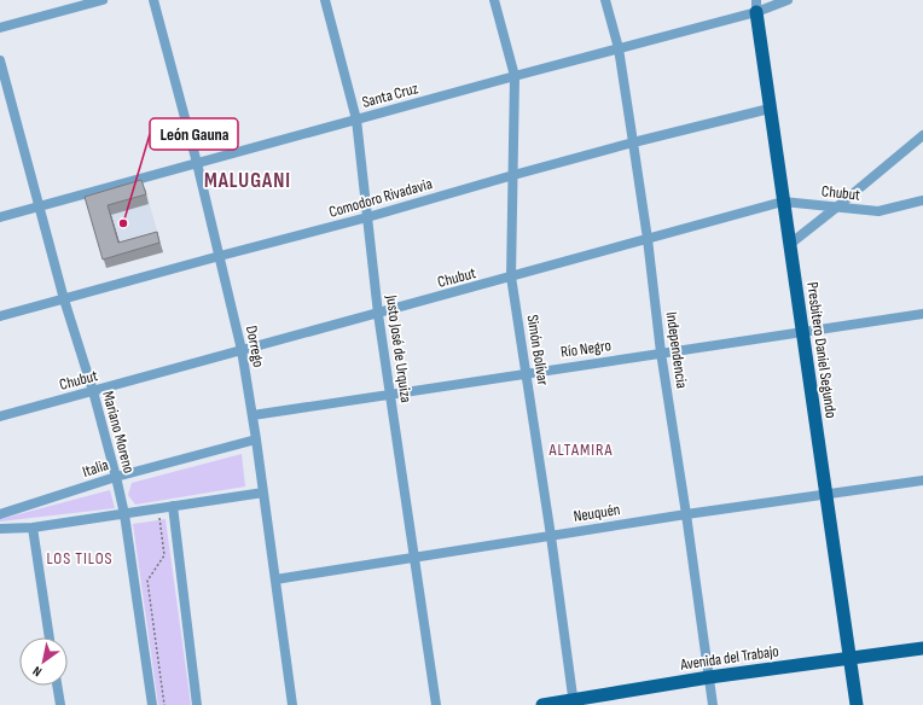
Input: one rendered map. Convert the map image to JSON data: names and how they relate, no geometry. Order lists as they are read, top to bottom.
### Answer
{
  "streets": {
    "main road": ["Presbítero Daniel Segundo", "Avenida del Trabajo"],
    "street": [
      "Santa Cruz",
      "Chubut",
      "Comodoro Rivadavia",
      "Dorrego",
      "Justo José de Urquiza",
      "Río Negro",
      "Simón Bolívar",
      "Independencia",
      "Mariano Moreno",
      "Italia",
      "Neuquén"
    ]
  },
  "crossings": [
    ["Santa Cruz", "Dorrego"],
    ["Santa Cruz", "Justo José de Urquiza"],
    ["Santa Cruz", "Simón Bolívar"],
    ["Santa Cruz", "Independencia"],
    ["Santa Cruz", "Presbítero Daniel Segundo"],
    ["Santa Cruz", "Mariano Moreno"],
    ["Chubut", "Dorrego"],
    ["Chubut", "Justo José de Urquiza"],
    ["Chubut", "Simón Bolívar"],
    ["Chubut", "Independencia"],
    ["Chubut", "Presbítero Daniel Segundo"],
    ["Chubut", "Mariano Moreno"],
    ["Comodoro Rivadavia", "Dorrego"],
    ["Comodoro Rivadavia", "Justo José de Urquiza"],
    ["Comodoro Rivadavia", "Simón Bolívar"],
    ["Comodoro Rivadavia", "Independencia"],
    ["Comodoro Rivadavia", "Presbítero Daniel Segundo"],
    ["Comodoro Rivadavia", "Mariano Moreno"],
    ["Dorrego", "Río Negro"],
    ["Dorrego", "Italia"],
    ["Dorrego", "Neuquén"],
    ["Justo José de Urquiza", "Río Negro"],
    ["Justo José de Urquiza", "Neuquén"],
    ["Río Negro", "Simón Bolívar"],
    ["Río Negro", "Independencia"],
    ["Río Negro", "Presbítero Daniel Segundo"],
    ["Simón Bolívar", "Neuquén"],
    ["Simón Bolívar", "Avenida del Trabajo"],
    ["Independencia", "Neuquén"],
    ["Independencia", "Avenida del Trabajo"],
    ["Presbítero Daniel Segundo", "Neuquén"],
    ["Presbítero Daniel Segundo", "Avenida del Trabajo"],
    ["Mariano Moreno", "Italia"]
  ],
  "districts": ["MALUGANI", "ALTAMIRA", "LOS TILOS"],
  "places": ["León Gauna"],
  "north": "bottom left"
}
